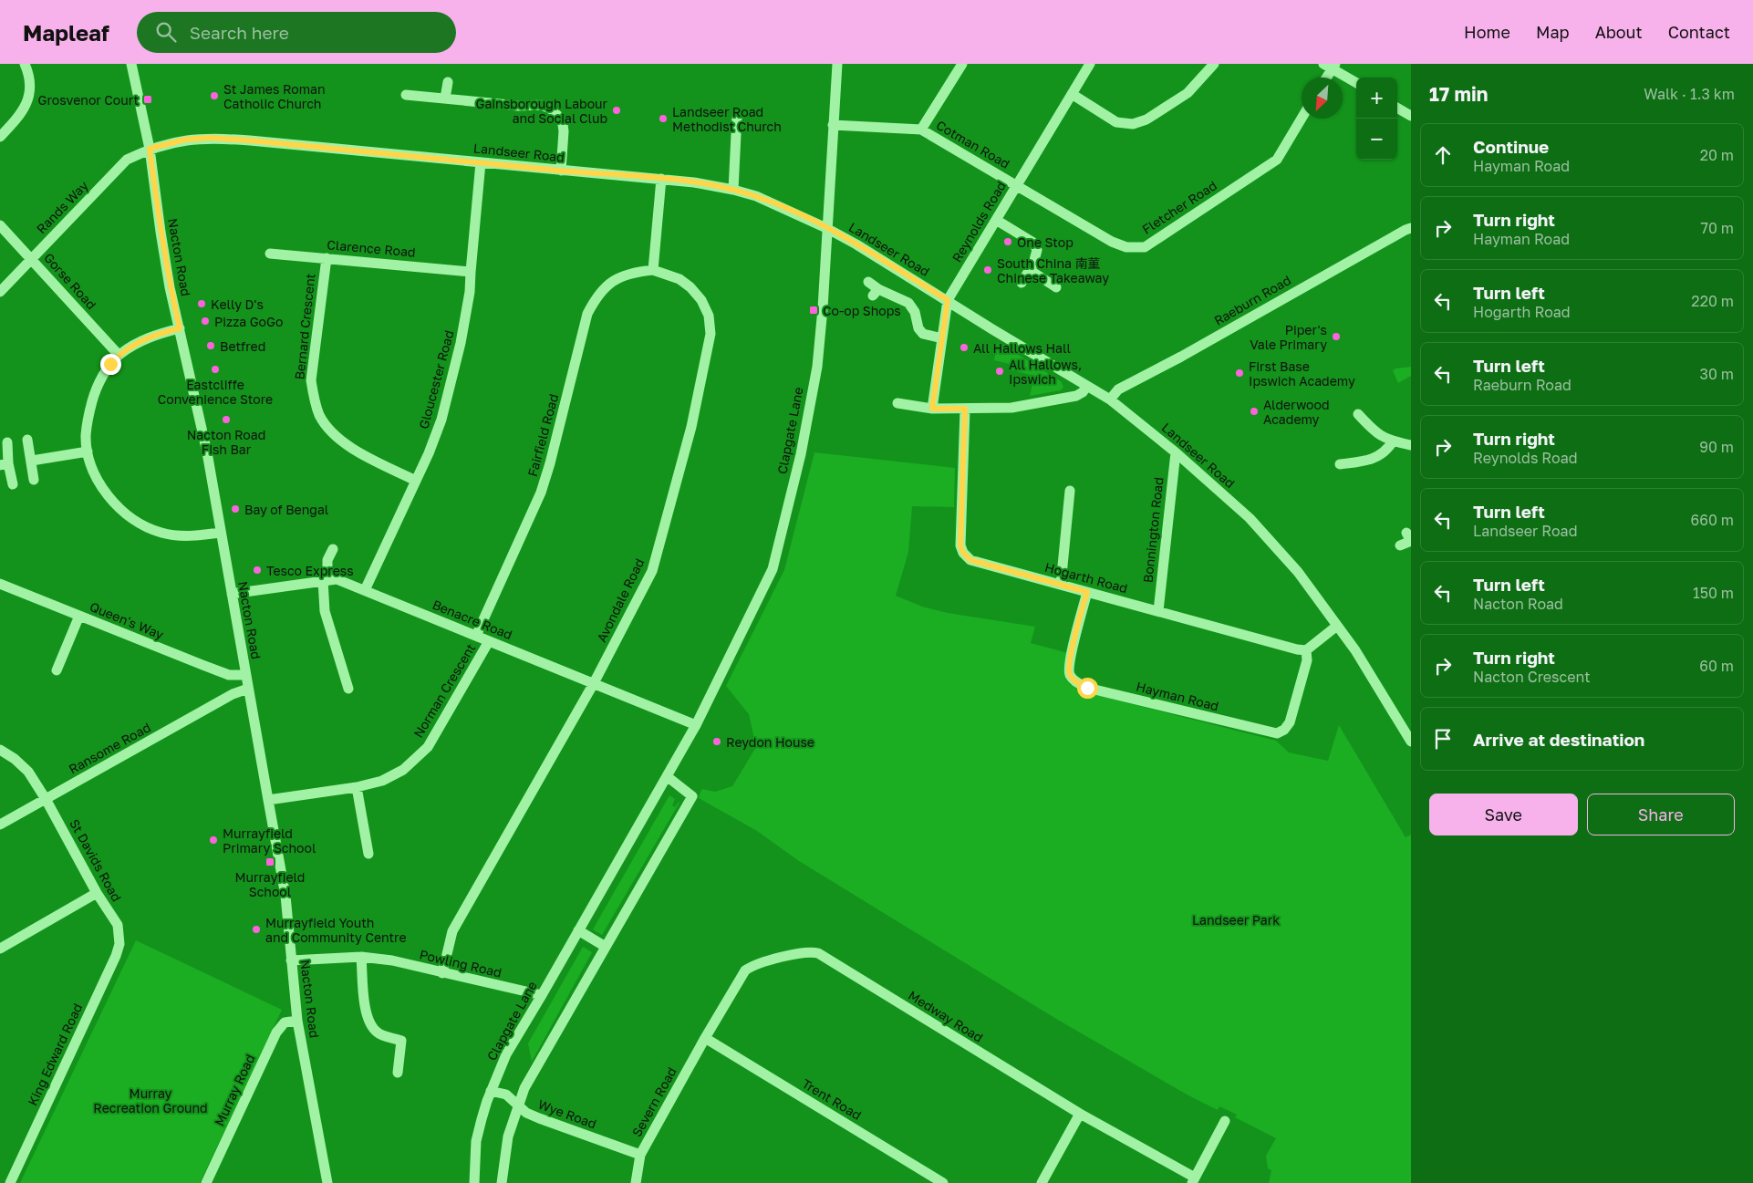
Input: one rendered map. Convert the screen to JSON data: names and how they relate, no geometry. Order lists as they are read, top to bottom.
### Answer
{
  "streets": {
    "street": [
      "Cotman Road",
      "Landseer Road",
      "Rands Way",
      "Fletcher Road",
      "Reynolds Road",
      "Clarence Road",
      "Nacton Road",
      "Gorse Road",
      "Raeburn Road",
      "Bernard Crescent",
      "Gloucester Road",
      "Clapgate Lane",
      "Fairfield Road",
      "Bonnington Road",
      "Hogarth Road",
      "Avondale Road",
      "Benacre Road",
      "Queen's Way",
      "Norman Crescent",
      "Hayman Road",
      "Ransome Road",
      "St Davids Road",
      "Powling Road",
      "Medway Road",
      "King Edward Road",
      "Murray Road",
      "Trent Road",
      "Severn Road",
      "Wye Road"
    ]
  },
  "crossings": [
    ["Cotman Road", "Fletcher Road"],
    ["Cotman Road", "Reynolds Road"],
    ["Cotman Road", "Clapgate Lane"],
    ["Landseer Road", "Rands Way"],
    ["Landseer Road", "Reynolds Road"],
    ["Landseer Road", "Nacton Road"],
    ["Landseer Road", "Raeburn Road"],
    ["Landseer Road", "Gloucester Road"],
    ["Landseer Road", "Clapgate Lane"],
    ["Landseer Road", "Bonnington Road"],
    ["Rands Way", "Nacton Road"],
    ["Rands Way", "Gorse Road"],
    ["Fletcher Road", "Reynolds Road"],
    ["Clarence Road", "Bernard Crescent"],
    ["Clarence Road", "Gloucester Road"],
    ["Nacton Road", "Benacre Road"],
    ["Nacton Road", "Queen's Way"],
    ["Nacton Road", "Norman Crescent"],
    ["Nacton Road", "Ransome Road"],
    ["Nacton Road", "Powling Road"],
    ["Nacton Road", "Murray Road"],
    ["Bernard Crescent", "Gloucester Road"],
    ["Gloucester Road", "Benacre Road"],
    ["Clapgate Lane", "Benacre Road"],
    ["Clapgate Lane", "Powling Road"],
    ["Clapgate Lane", "Wye Road"],
    ["Fairfield Road", "Avondale Road"],
    ["Fairfield Road", "Benacre Road"],
    ["Bonnington Road", "Hogarth Road"],
    ["Hogarth Road", "Hayman Road"],
    ["Avondale Road", "Benacre Road"],
    ["Avondale Road", "Powling Road"],
    ["Benacre Road", "Norman Crescent"],
    ["Ransome Road", "St Davids Road"],
    ["St Davids Road", "King Edward Road"],
    ["Medway Road", "Trent Road"],
    ["Medway Road", "Severn Road"],
    ["Trent Road", "Severn Road"],
    ["Severn Road", "Wye Road"]
  ],
  "parks": ["Landseer Park", "Murray Recreation Ground"],
  "places": {
    "other": [
      "St James Roman Catholic Church",
      "Gainsborough Labour and Social Club",
      "Landseer Road Methodist Church",
      "One Stop",
      "South China 南菫 Chinese Takeaway",
      "Kelly D's",
      "Pizza GoGo",
      "Piper's Vale Primary",
      "Betfred",
      "All Hallows Hall",
      "Eastcliffe Convenience Store",
      "All Hallows, Ipswich",
      "First Base Ipswich Academy",
      "Alderwood Academy",
      "Nacton Road Fish Bar",
      "Bay of Bengal",
      "Tesco Express",
      "Reydon House",
      "Murrayfield Primary School",
      "Murrayfield Youth and Community Centre"
    ],
    "transit": ["Grosvenor Court", "Co-op Shops", "Murrayfield School"]
  },
  "north": "bottom left",
  "page": {
    "header": "Mapleaf",
    "search": "Search here",
    "nav": [
      "Home",
      "Map",
      "About",
      "Contact"
    ],
    "heading": ["17 min", "Walk · 1.3 km"],
    "map_buttons": ["+", "−"],
    "list": [
      ["Continue", "Hayman Road", "20 m"],
      ["Turn right", "Hayman Road", "70 m"],
      ["Turn left", "Hogarth Road", "220 m"],
      ["Turn left", "Raeburn Road", "30 m"],
      ["Turn right", "Reynolds Road", "90 m"],
      ["Turn left", "Landseer Road", "660 m"],
      ["Turn left", "Nacton Road", "150 m"],
      ["Turn right", "Nacton Crescent", "60 m"],
      "Arrive at destination"
    ],
    "buttons": ["Save", "Share"]
  }
}
